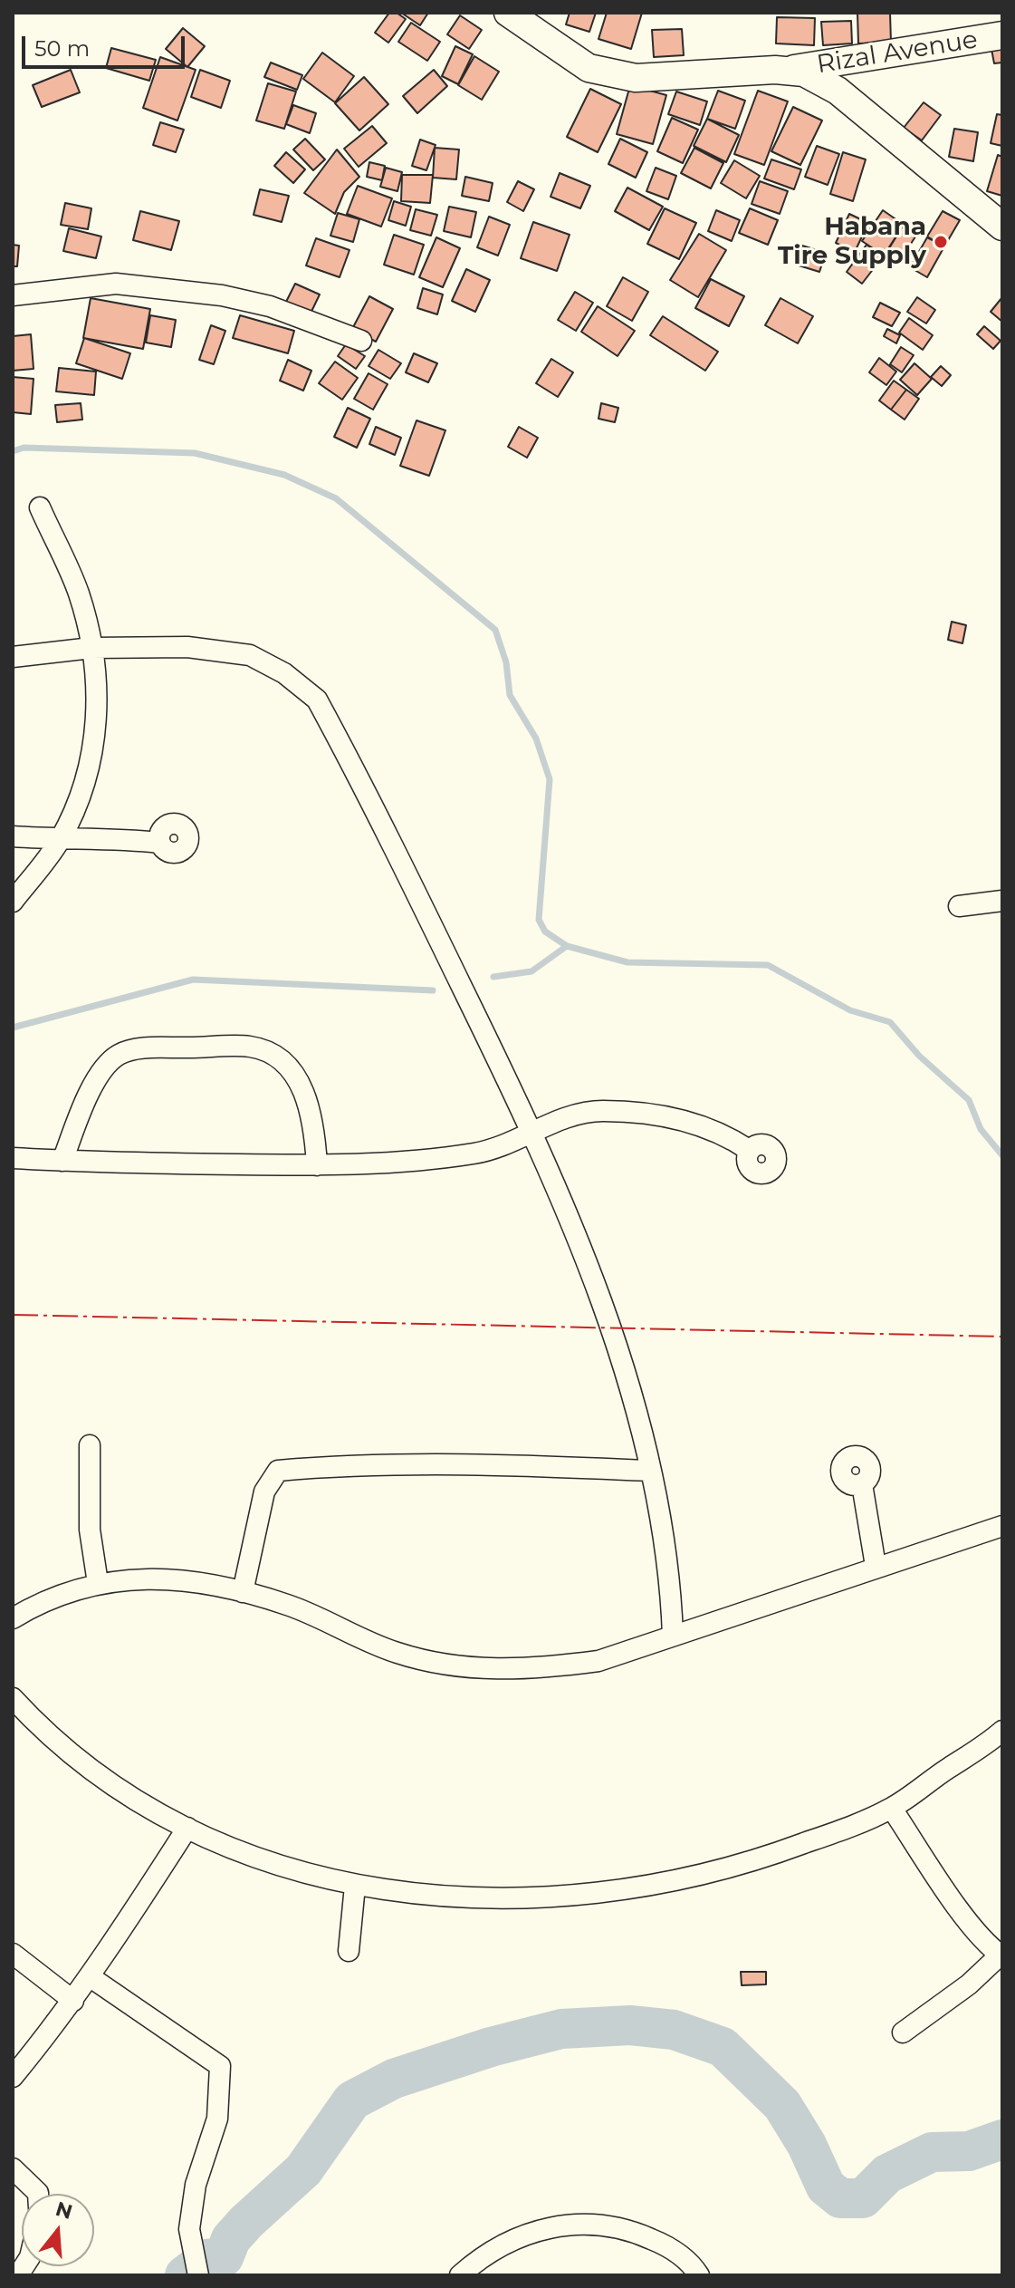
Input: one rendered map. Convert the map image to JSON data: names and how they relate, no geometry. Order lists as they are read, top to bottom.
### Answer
{
  "streets": {
    "main road": ["Rizal Avenue"]
  },
  "places": ["Habana Tire Supply"],
  "scale_bar": "50 m",
  "north": "top"
}
